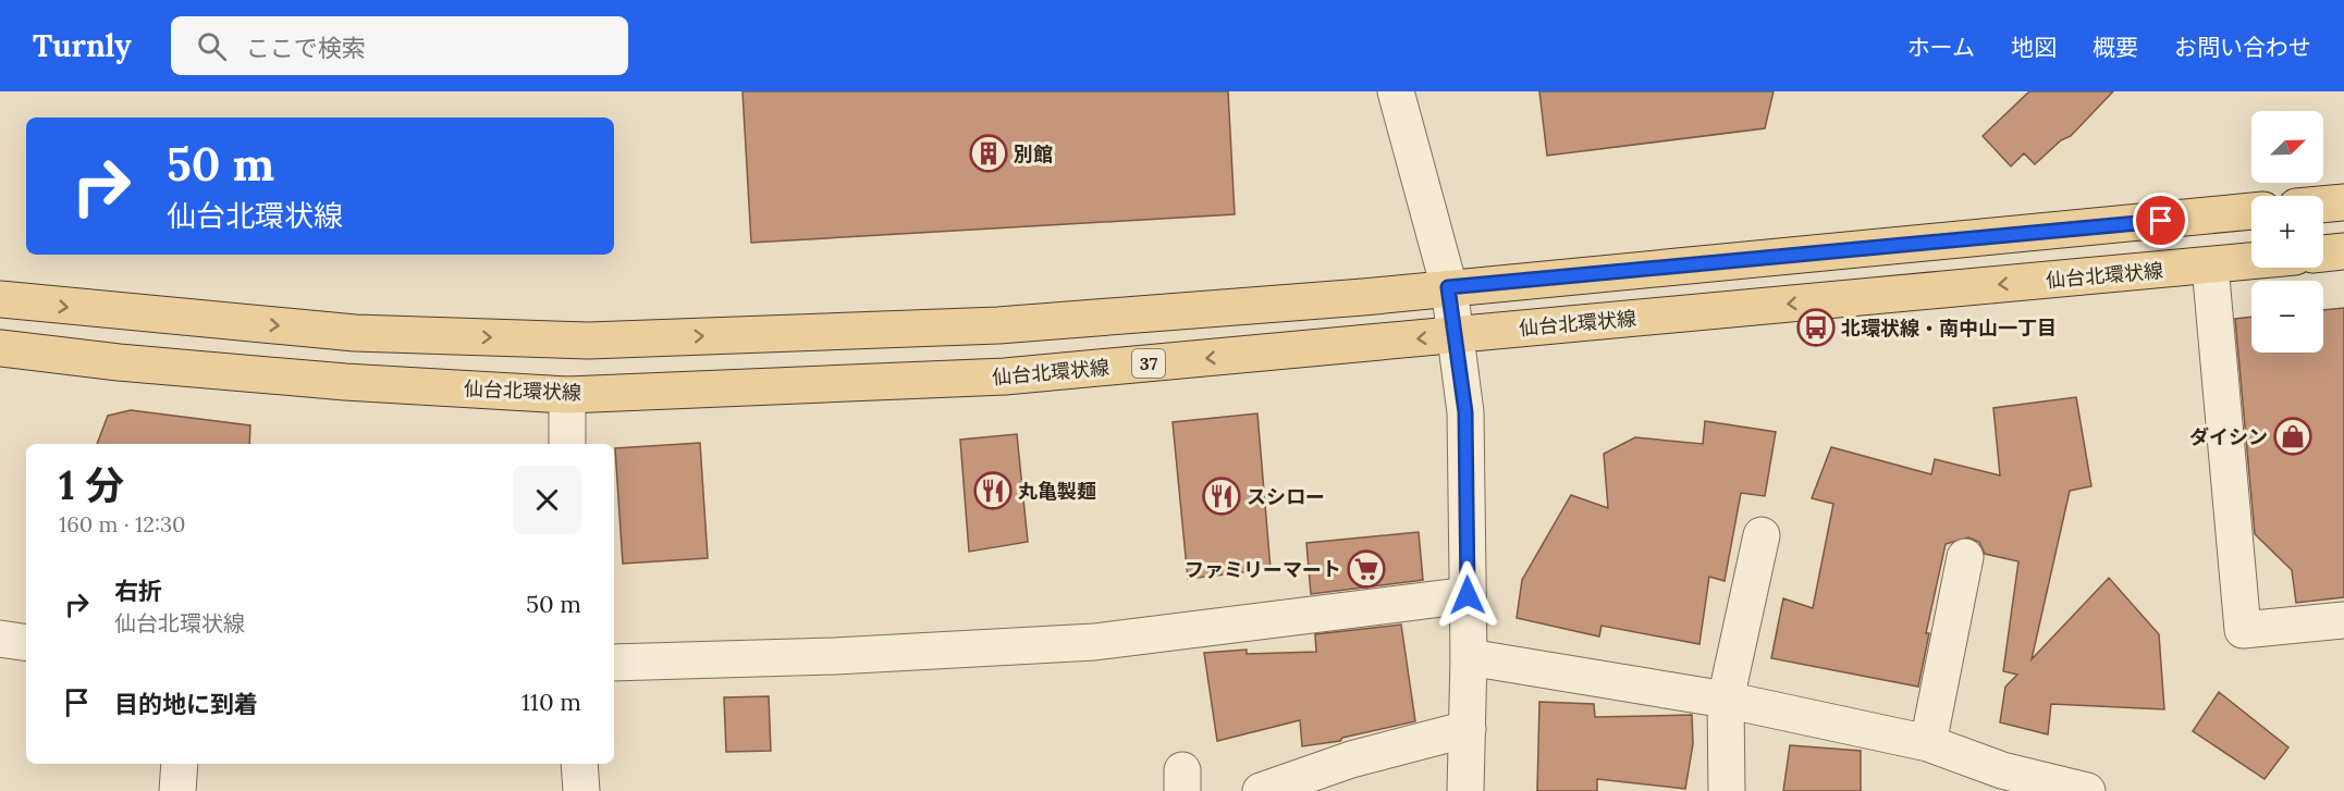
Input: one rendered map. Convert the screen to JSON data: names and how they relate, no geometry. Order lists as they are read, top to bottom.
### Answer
{
  "streets": {
    "main road": ["仙台北環状線", "37"]
  },
  "places": {
    "building": ["別館"],
    "bus stop": ["北環状線・南中山一丁目"],
    "shop": ["ダイシン"],
    "restaurant": ["丸亀製麺", "スシロー"],
    "supermarket": ["ファミリーマート"]
  },
  "north": "top right",
  "page": {
    "header": "Turnly",
    "search": "ここで検索",
    "nav": [
      "ホーム",
      "地図",
      "概要",
      "お問い合わせ"
    ],
    "map_buttons": ["+", "−"],
    "turn": ["50 m", "仙台北環状線"],
    "heading": ["1 分", "160 m · 12:30"],
    "list": [
      {
        "name": "右折",
        "note": "仙台北環状線",
        "value": "50 m"
      },
      {
        "name": "目的地に到着",
        "value": "110 m"
      }
    ]
  }
}
